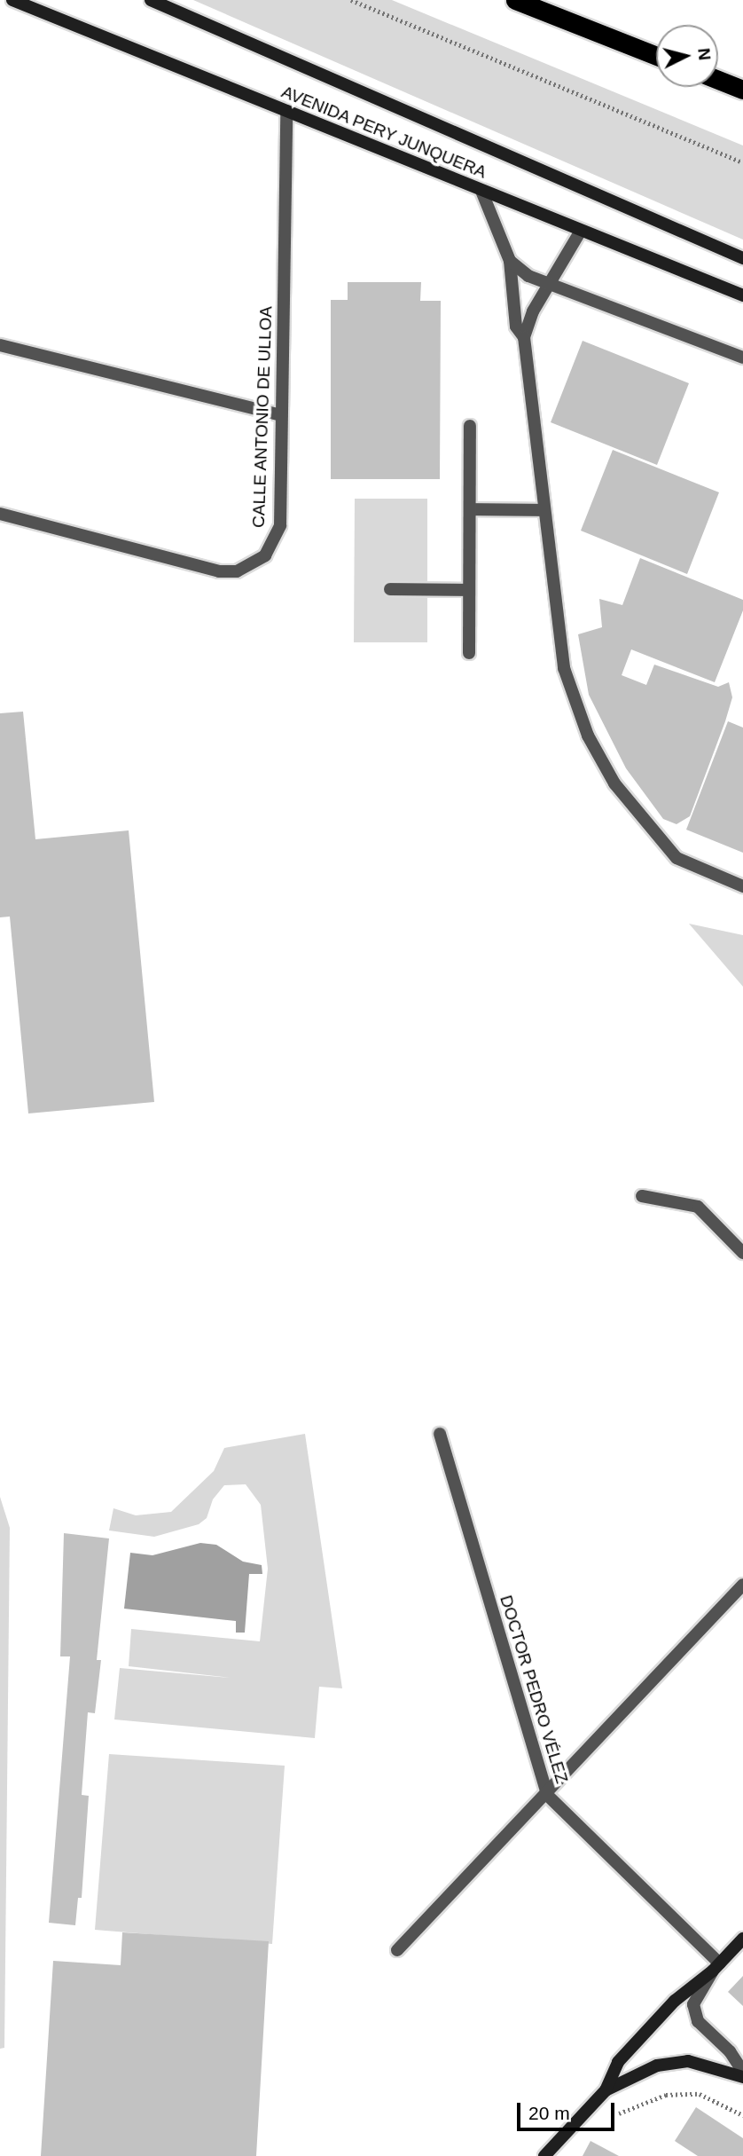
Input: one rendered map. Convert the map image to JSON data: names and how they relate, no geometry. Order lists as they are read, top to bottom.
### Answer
{
  "streets": {
    "street": ["AVENIDA PERY JUNQUERA", "CALLE ANTONIO DE ULLOA", "DOCTOR PEDRO VÉLEZ"]
  },
  "crossings": [
    ["AVENIDA PERY JUNQUERA", "CALLE ANTONIO DE ULLOA"]
  ],
  "scale_bar": "20 m",
  "north": "right"
}
